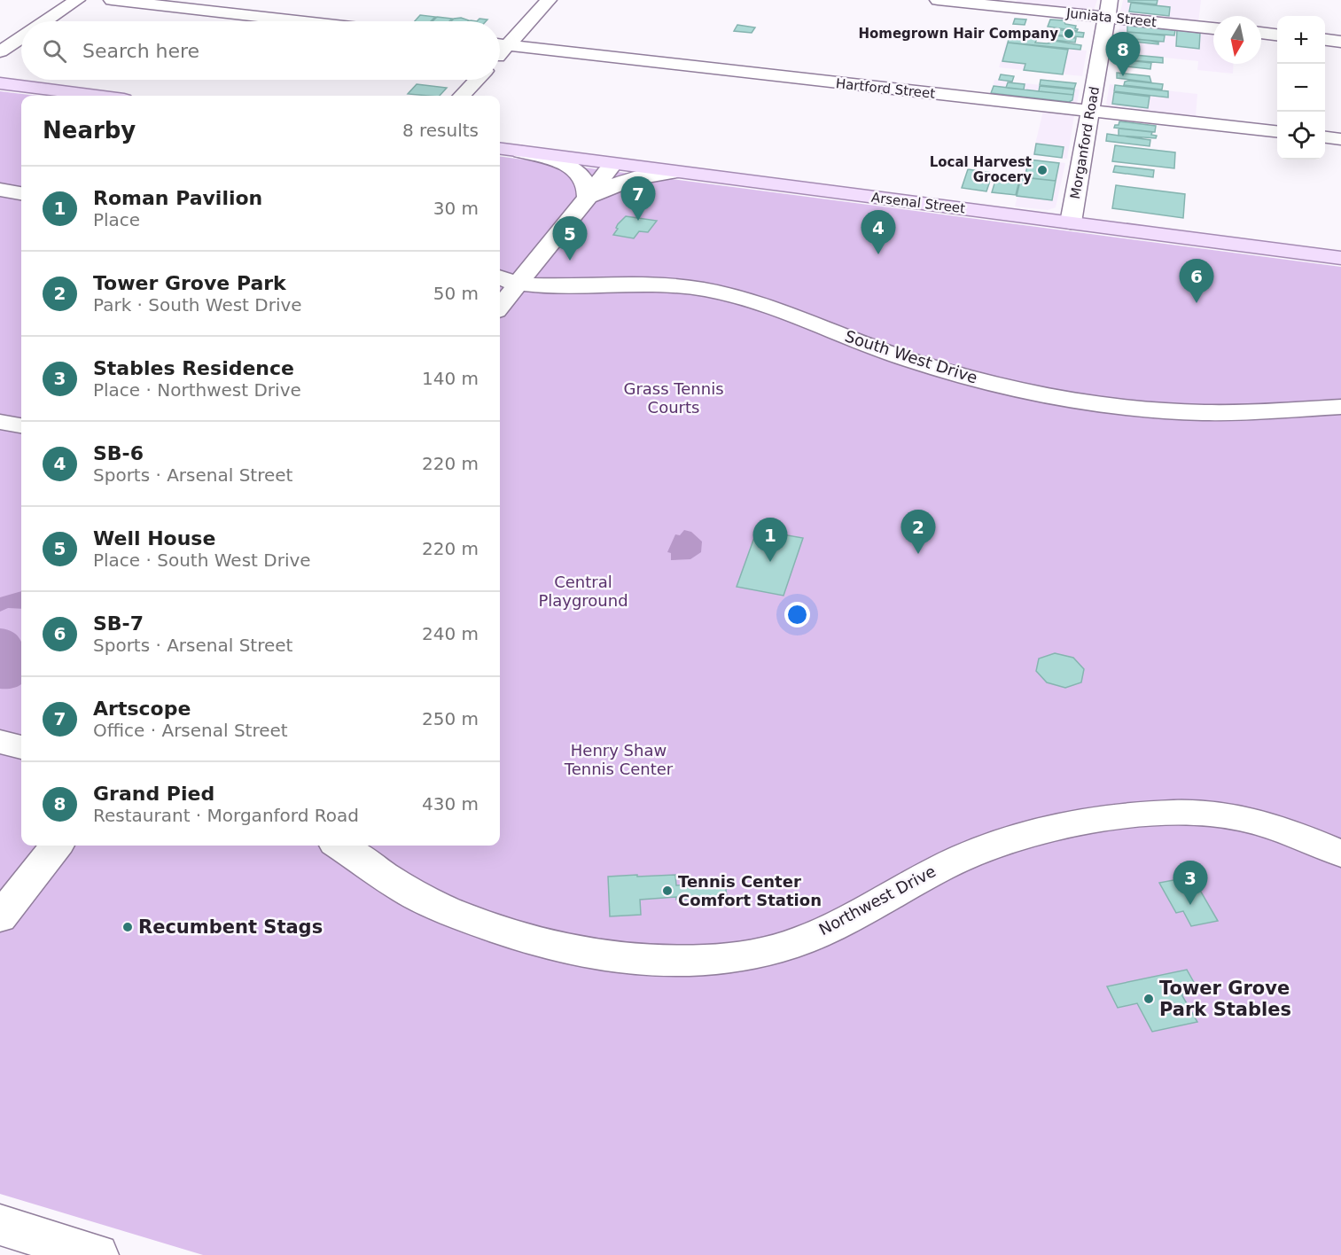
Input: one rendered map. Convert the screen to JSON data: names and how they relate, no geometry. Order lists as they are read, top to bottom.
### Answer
{
  "streets": {
    "main road": ["Arsenal Street"],
    "street": [
      "Juniata Street",
      "Hartford Street",
      "Morganford Road",
      "South West Drive",
      "Northwest Drive"
    ]
  },
  "crossings": [
    ["Juniata Street", "Morganford Road"],
    ["Hartford Street", "Morganford Road"],
    ["Morganford Road", "Arsenal Street"]
  ],
  "parks": ["Grass Tennis Courts", "Central Playground", "Henry Shaw Tennis Center"],
  "places": [
    "Homegrown Hair Company",
    "Local Harvest Grocery",
    "Tennis Center Comfort Station",
    "Recumbent Stags",
    "Tower Grove Park Stables"
  ],
  "north": "bottom",
  "page": {
    "map_buttons": ["+", "−"],
    "search": "Search here",
    "pins": [
      "8",
      "7",
      "4",
      "5",
      "6",
      "2",
      "1",
      "3"
    ],
    "heading": ["Nearby", "8 results"],
    "list": [
      {
        "mark": "1",
        "name": "Roman Pavilion",
        "note": "Place",
        "value": "30 m"
      },
      {
        "mark": "2",
        "name": "Tower Grove Park",
        "note": "Park · South West Drive",
        "value": "50 m"
      },
      {
        "mark": "3",
        "name": "Stables Residence",
        "note": "Place · Northwest Drive",
        "value": "140 m"
      },
      {
        "mark": "4",
        "name": "SB-6",
        "note": "Sports · Arsenal Street",
        "value": "220 m"
      },
      {
        "mark": "5",
        "name": "Well House",
        "note": "Place · South West Drive",
        "value": "220 m"
      },
      {
        "mark": "6",
        "name": "SB-7",
        "note": "Sports · Arsenal Street",
        "value": "240 m"
      },
      {
        "mark": "7",
        "name": "Artscope",
        "note": "Office · Arsenal Street",
        "value": "250 m"
      },
      {
        "mark": "8",
        "name": "Grand Pied",
        "note": "Restaurant · Morganford Road",
        "value": "430 m"
      }
    ]
  }
}
